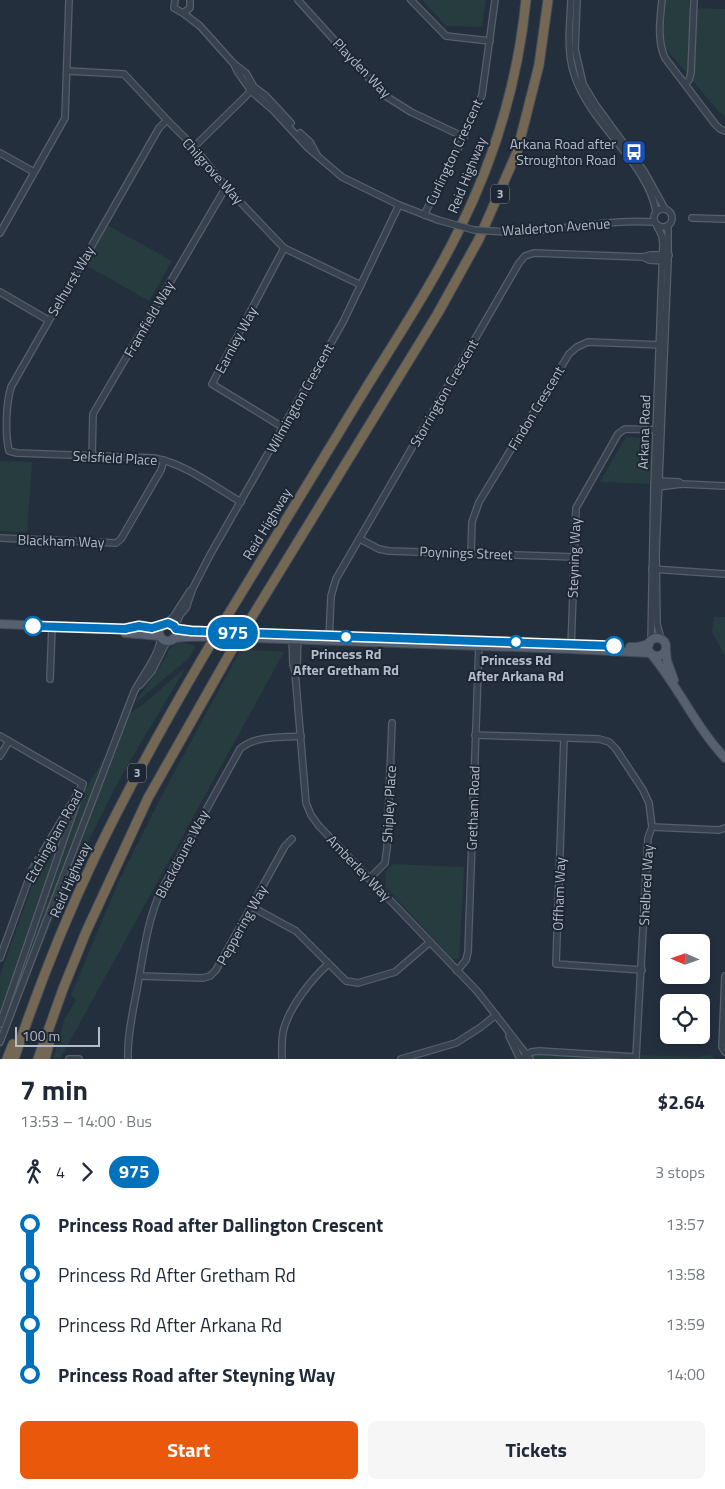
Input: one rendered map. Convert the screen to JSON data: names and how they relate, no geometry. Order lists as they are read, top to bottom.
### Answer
{
  "streets": {
    "highway": ["Reid Highway", "3"],
    "street": [
      "Playden Way",
      "Curlington Crescent",
      "Chilgrove Way",
      "Walderton Avenue",
      "Selhurst Way",
      "Framfield Way",
      "Earnley Way",
      "Storrington Crescent",
      "Wilmington Crescent",
      "Findon Crescent",
      "Arkana Road",
      "Selsfield Place",
      "Blackham Way",
      "Poynings Street",
      "Steyning Way",
      "Shipley Place",
      "Gretham Road",
      "Etchingham Road",
      "Blackdoune Way",
      "Amberley Way",
      "Shelbred Way",
      "Offham Way",
      "Peppering Way"
    ]
  },
  "crossings": [
    ["Playden Way", "Curlington Crescent"],
    ["Curlington Crescent", "Walderton Avenue"],
    ["Chilgrove Way", "Selhurst Way"],
    ["Chilgrove Way", "Framfield Way"],
    ["Chilgrove Way", "Earnley Way"],
    ["Chilgrove Way", "Wilmington Crescent"],
    ["Walderton Avenue", "Wilmington Crescent"],
    ["Walderton Avenue", "Arkana Road"],
    ["Selhurst Way", "Selsfield Place"],
    ["Framfield Way", "Selsfield Place"],
    ["Earnley Way", "Wilmington Crescent"],
    ["Storrington Crescent", "Arkana Road"],
    ["Storrington Crescent", "Poynings Street"],
    ["Wilmington Crescent", "Selsfield Place"],
    ["Wilmington Crescent", "Etchingham Road"],
    ["Findon Crescent", "Arkana Road"],
    ["Findon Crescent", "Poynings Street"],
    ["Arkana Road", "Steyning Way"],
    ["Selsfield Place", "Blackham Way"],
    ["Poynings Street", "Steyning Way"],
    ["Shipley Place", "Amberley Way"],
    ["Gretham Road", "Amberley Way"],
    ["Gretham Road", "Shelbred Way"],
    ["Blackdoune Way", "Amberley Way"],
    ["Blackdoune Way", "Peppering Way"],
    ["Amberley Way", "Shelbred Way"],
    ["Shelbred Way", "Offham Way"]
  ],
  "places": {
    "bus stop": ["Arkana Road after Stroughton Road"],
    "other": ["Princess Rd After Gretham Rd", "Princess Rd After Arkana Rd"]
  },
  "lines": ["bus line 975"],
  "scale_bar": "100 m",
  "north": "left",
  "page": {
    "on_map": "975",
    "scale": "100 m",
    "heading": ["7 min", "13:53 – 14:00 · Bus", "$2.64"],
    "legs": ["4", "975", "3 stops"],
    "list": [
      {
        "name": "Princess Road after Dallington Crescent",
        "value": "13:57"
      },
      {
        "name": "Princess Rd After Gretham Rd",
        "value": "13:58"
      },
      {
        "name": "Princess Rd After Arkana Rd",
        "value": "13:59"
      },
      {
        "name": "Princess Road after Steyning Way",
        "value": "14:00"
      }
    ],
    "buttons": ["Start", "Tickets"]
  }
}
